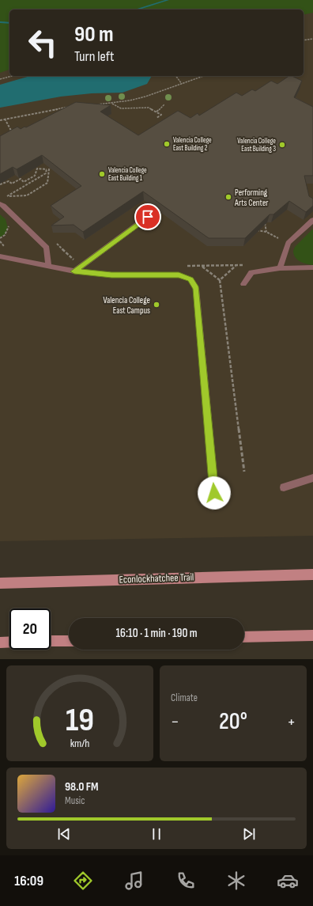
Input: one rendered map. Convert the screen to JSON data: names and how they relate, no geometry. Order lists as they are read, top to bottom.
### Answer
{
  "streets": {
    "street": ["Econlockhatchee Trail"]
  },
  "places": [
    "Valencia College East Building 2",
    "Valencia College East Building 3",
    "Valencia College East Building 1",
    "Performing Arts Center",
    "Valencia College East Campus"
  ],
  "page": {
    "turn": ["90 m", "Turn left"],
    "limit": "20",
    "trip": "16:10 · 1 min · 190 m",
    "tile": "Climate",
    "heat": ["−", "20°", "+"],
    "song": ["98.0 FM", "Music"],
    "tabs": "16:09",
    "gauge": ["19", "km/h"]
  }
}
